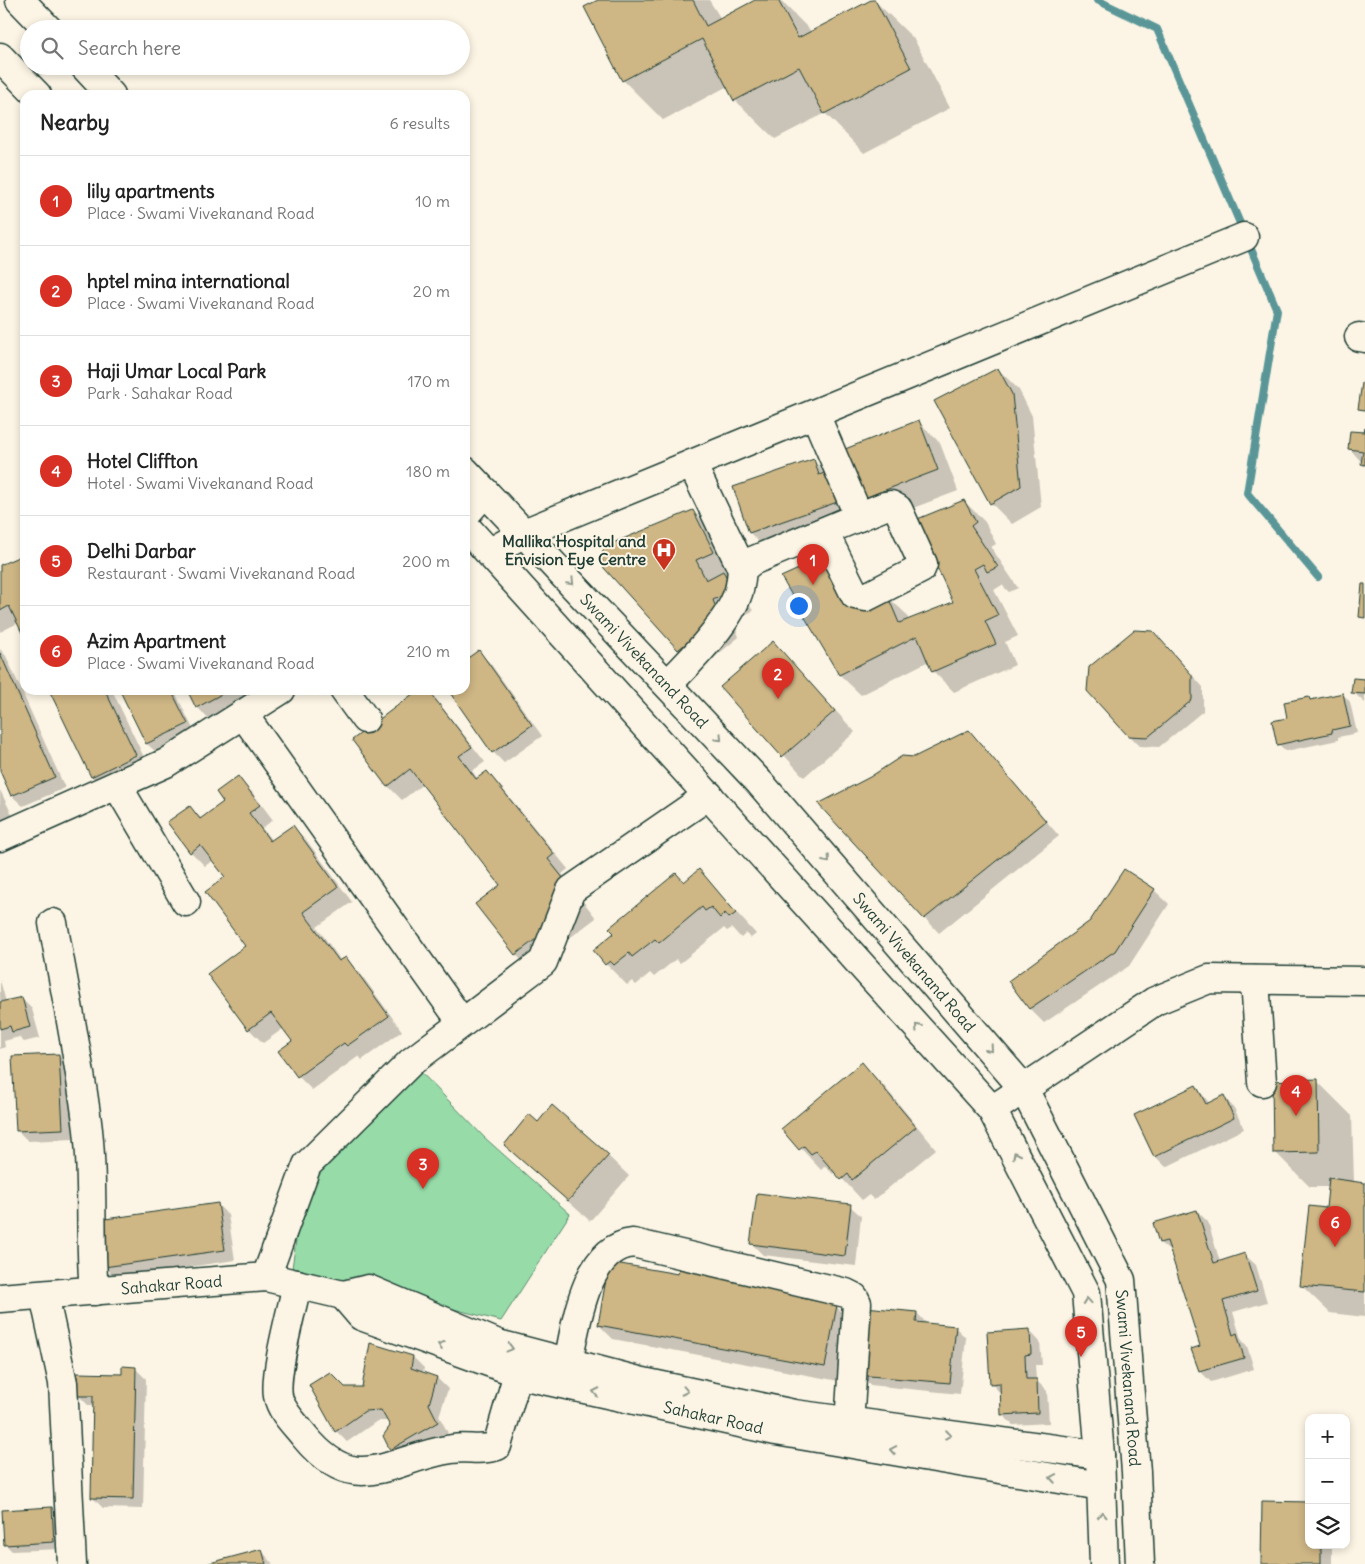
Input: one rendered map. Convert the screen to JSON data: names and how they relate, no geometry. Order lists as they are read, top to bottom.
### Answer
{
  "streets": {
    "street": ["Swami Vivekanand Road", "Sahakar Road"]
  },
  "places": {
    "hospital": ["Mallika Hospital and Envision Eye Centre"]
  },
  "page": {
    "search": "Search here",
    "heading": ["Nearby", "6 results"],
    "list": [
      {
        "mark": "1",
        "name": "lily apartments",
        "note": "Place · Swami Vivekanand Road",
        "value": "10 m"
      },
      {
        "mark": "2",
        "name": "hptel mina international",
        "note": "Place · Swami Vivekanand Road",
        "value": "20 m"
      },
      {
        "mark": "3",
        "name": "Haji Umar Local Park",
        "note": "Park · Sahakar Road",
        "value": "170 m"
      },
      {
        "mark": "4",
        "name": "Hotel Cliffton",
        "note": "Hotel · Swami Vivekanand Road",
        "value": "180 m"
      },
      {
        "mark": "5",
        "name": "Delhi Darbar",
        "note": "Restaurant · Swami Vivekanand Road",
        "value": "200 m"
      },
      {
        "mark": "6",
        "name": "Azim Apartment",
        "note": "Place · Swami Vivekanand Road",
        "value": "210 m"
      }
    ],
    "pins": [
      "1",
      "2",
      "4",
      "3",
      "6",
      "5"
    ],
    "map_buttons": ["+", "−"]
  }
}
